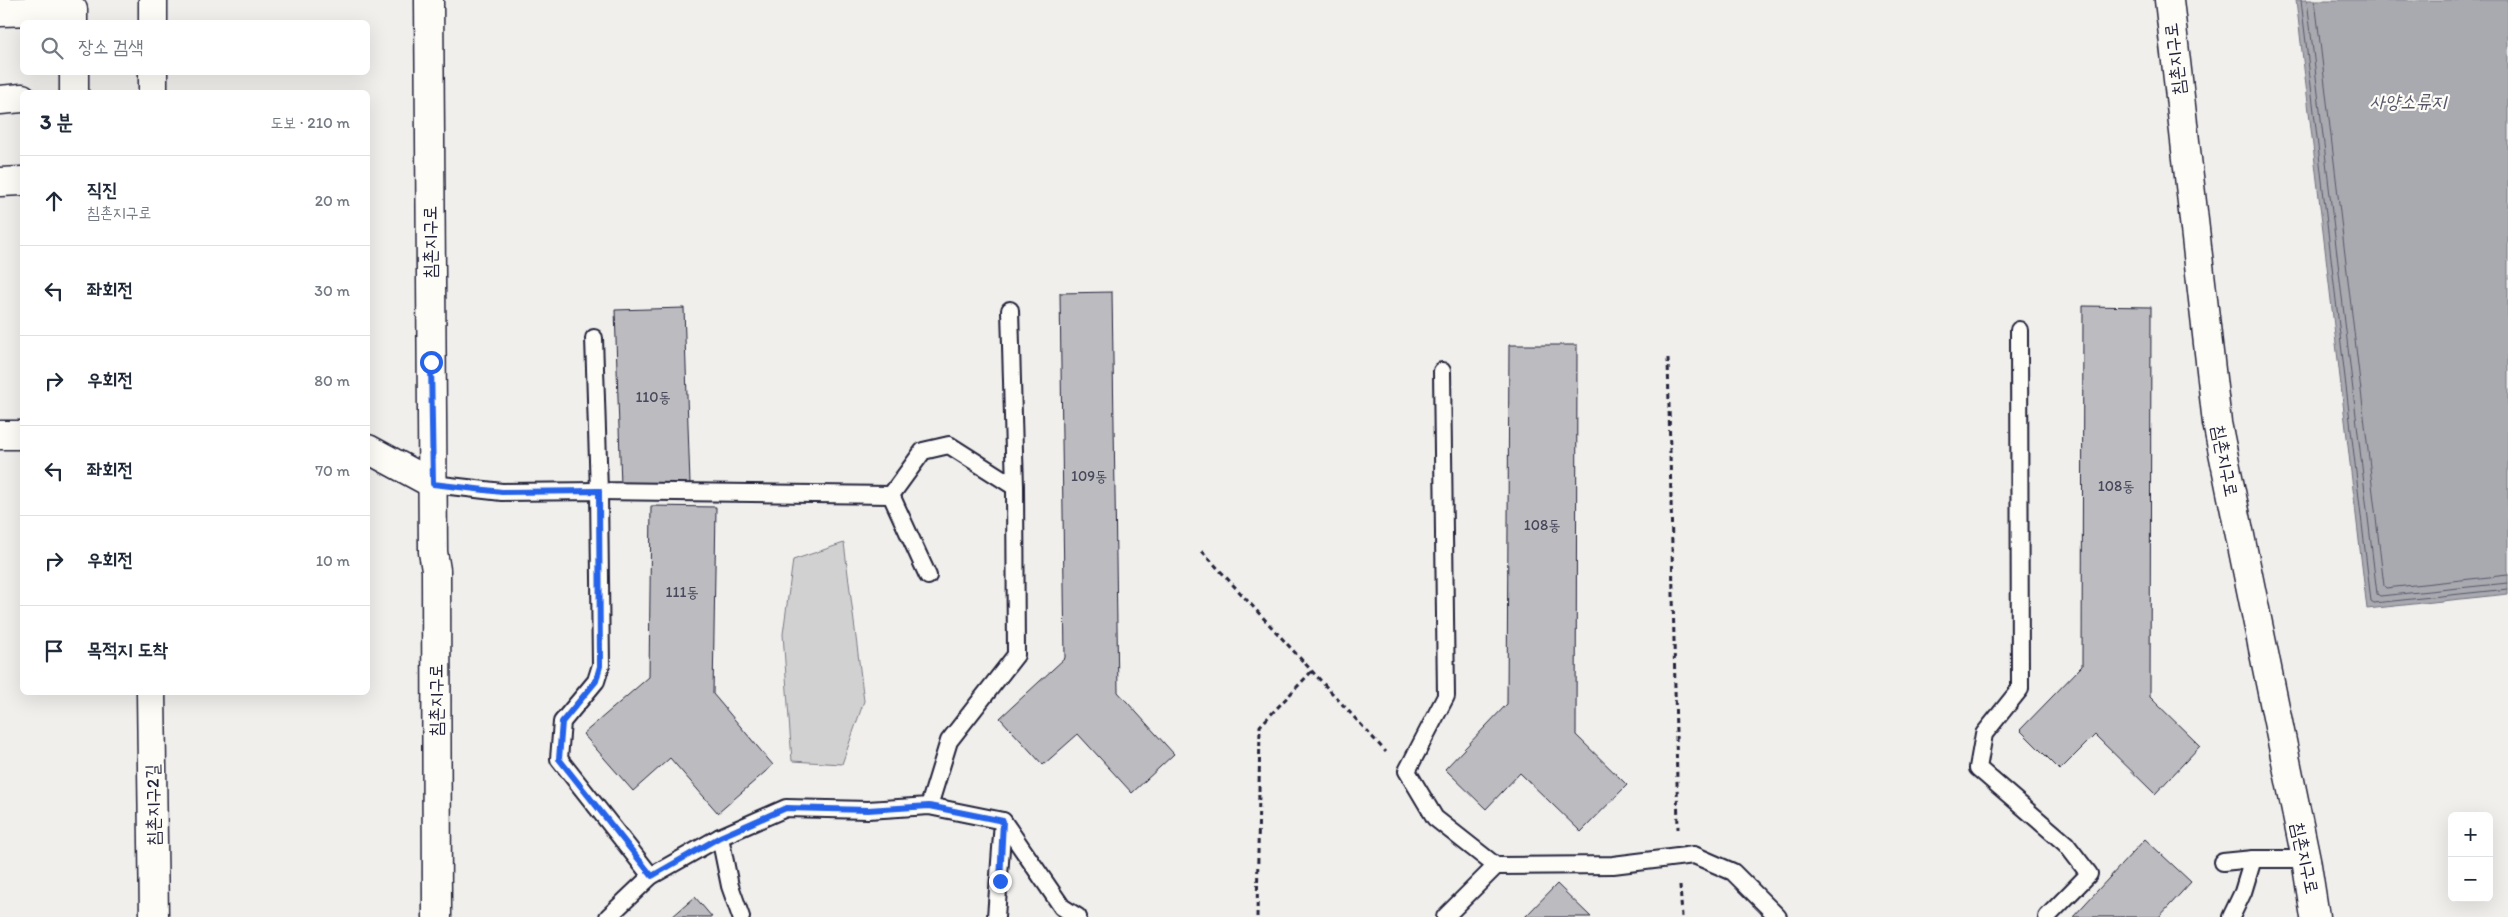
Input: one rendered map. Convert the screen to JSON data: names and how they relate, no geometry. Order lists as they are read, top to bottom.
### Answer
{
  "streets": {
    "street": ["침촌지구로", "침촌지구2길"]
  },
  "water": ["사양소류지"],
  "house_numbers": [
    "110동",
    "109동",
    "108동",
    "108동",
    "111동"
  ],
  "page": {
    "search": "장소 검색",
    "heading": ["3 분", "도보 · 210 m"],
    "list": [
      ["직진", "침촌지구로", "20 m"],
      ["좌회전", "30 m"],
      ["우회전", "80 m"],
      ["좌회전", "70 m"],
      ["우회전", "10 m"],
      "목적지 도착"
    ],
    "map_buttons": ["+", "−"]
  }
}
